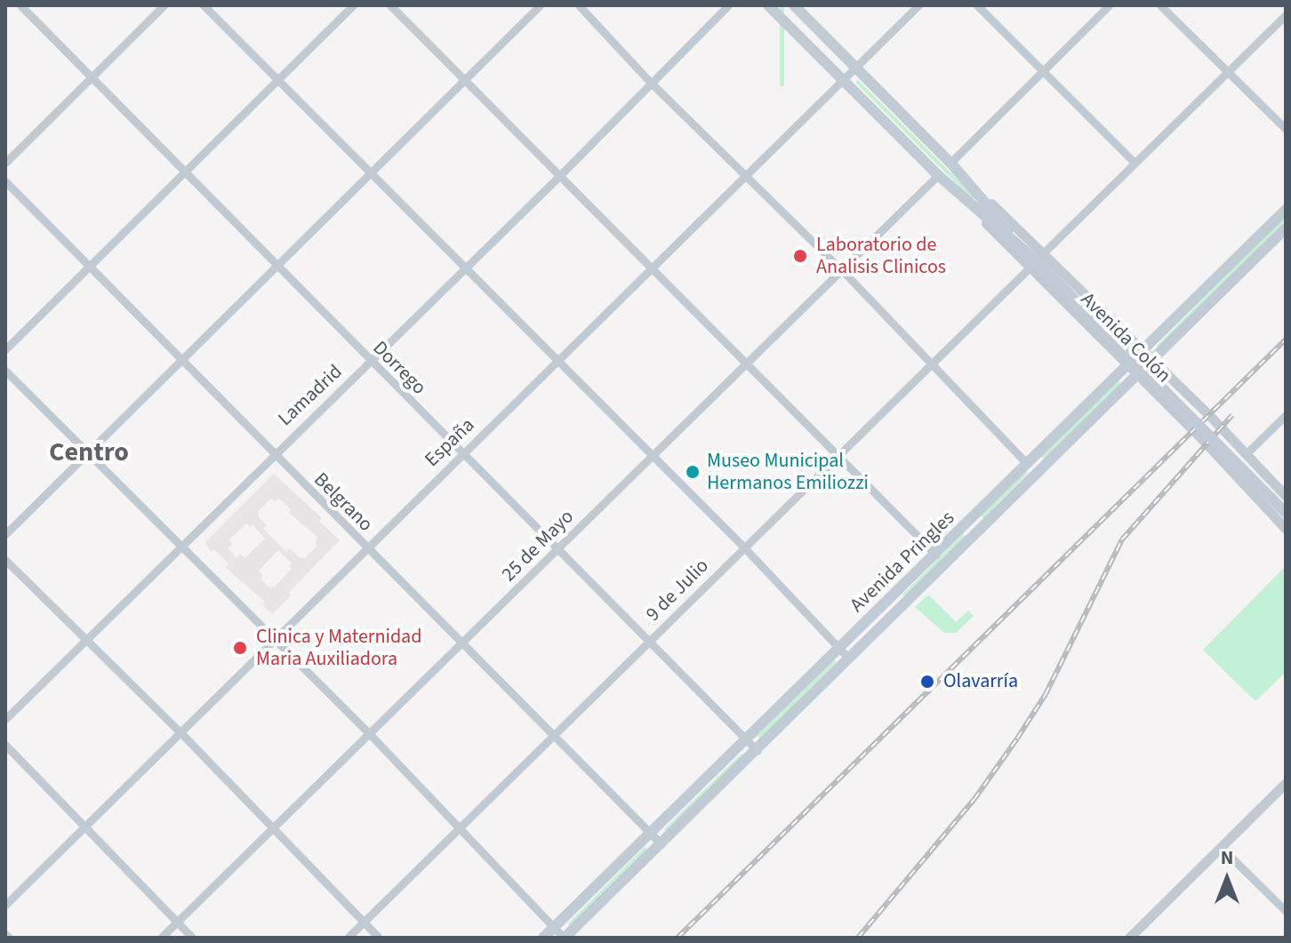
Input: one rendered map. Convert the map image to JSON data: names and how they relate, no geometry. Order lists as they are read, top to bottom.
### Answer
{
  "streets": {
    "main road": ["Avenida Colón", "Avenida Pringles"],
    "street": [
      "Dorrego",
      "Lamadrid",
      "España",
      "Belgrano",
      "25 de Mayo",
      "9 de Julio"
    ]
  },
  "crossings": [
    ["Avenida Colón", "España"],
    ["Avenida Colón", "25 de Mayo"],
    ["Avenida Colón", "Avenida Pringles"],
    ["Avenida Colón", "9 de Julio"],
    ["Dorrego", "Lamadrid"],
    ["Dorrego", "España"],
    ["Dorrego", "25 de Mayo"],
    ["Dorrego", "Avenida Pringles"],
    ["Dorrego", "9 de Julio"],
    ["Lamadrid", "Belgrano"],
    ["España", "Belgrano"],
    ["Belgrano", "25 de Mayo"],
    ["Belgrano", "Avenida Pringles"],
    ["Belgrano", "9 de Julio"]
  ],
  "districts": ["Centro"],
  "places": [
    "Laboratorio de Analisis Clinicos",
    "Museo Municipal Hermanos Emiliozzi",
    "Clinica y Maternidad Maria Auxiliadora",
    "Olavarría"
  ],
  "north": "top"
}
